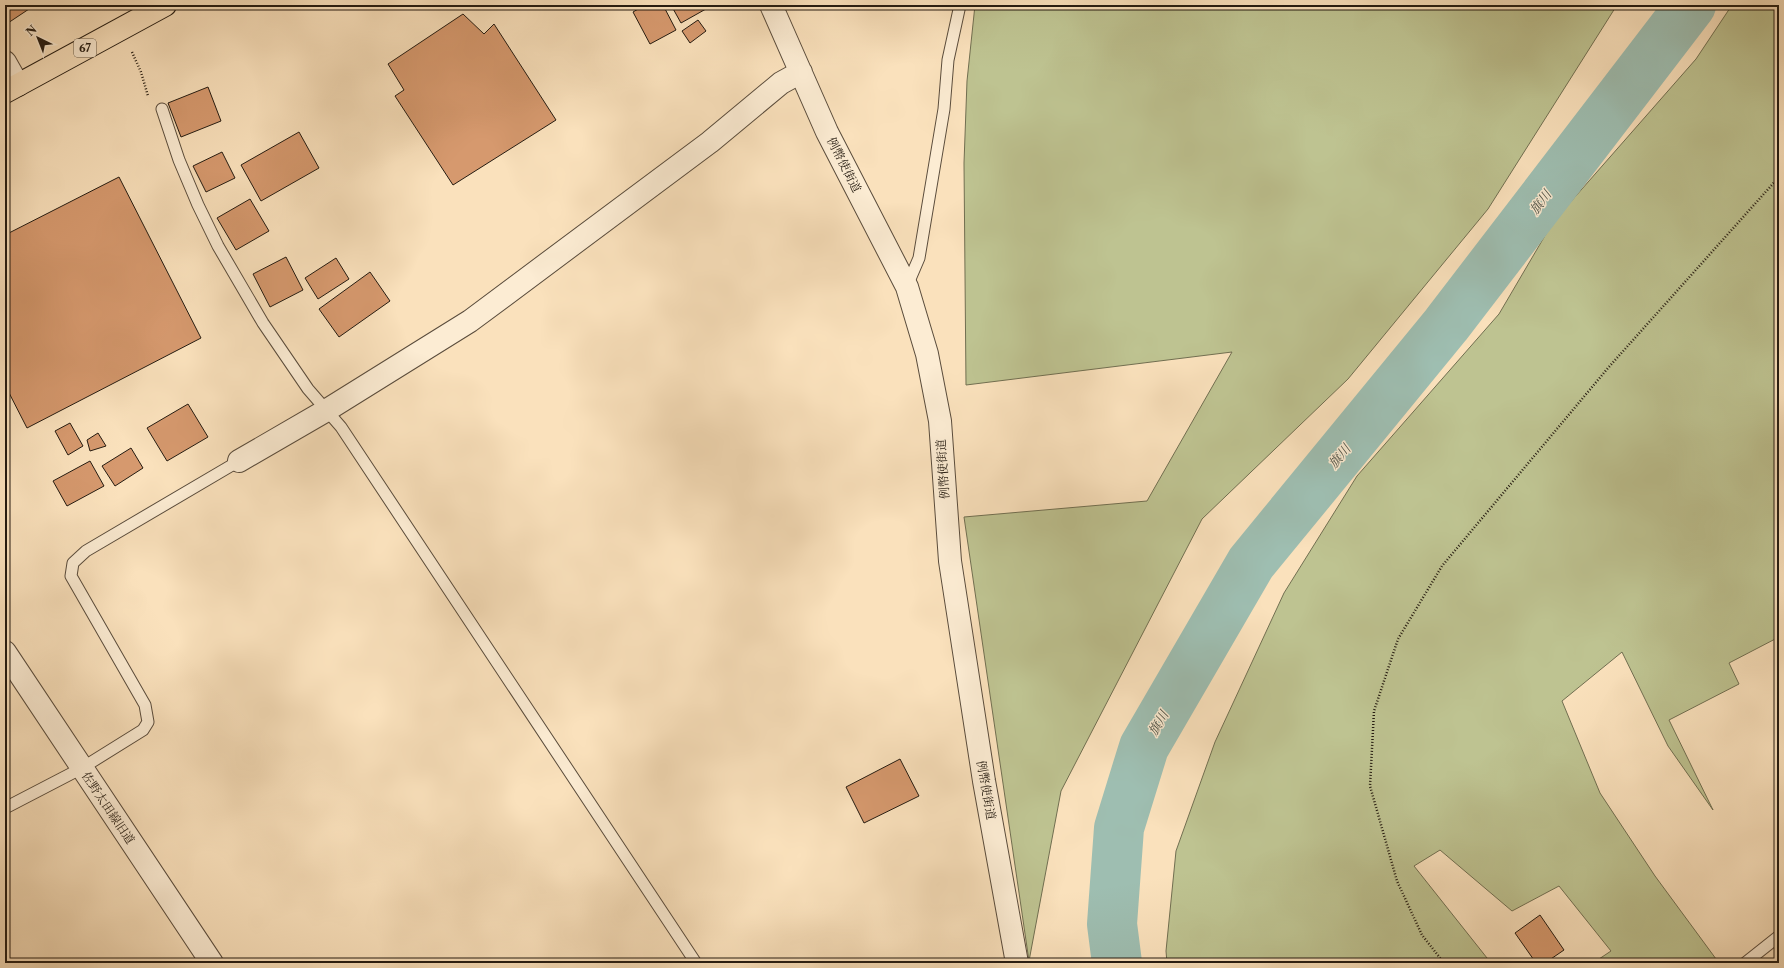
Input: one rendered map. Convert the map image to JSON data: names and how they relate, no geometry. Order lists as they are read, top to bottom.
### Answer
{
  "streets": {
    "main road": ["67"],
    "street": ["例幣使街道", "佐野太田線旧道"]
  },
  "water": ["旗川"],
  "north": "top left"
}
